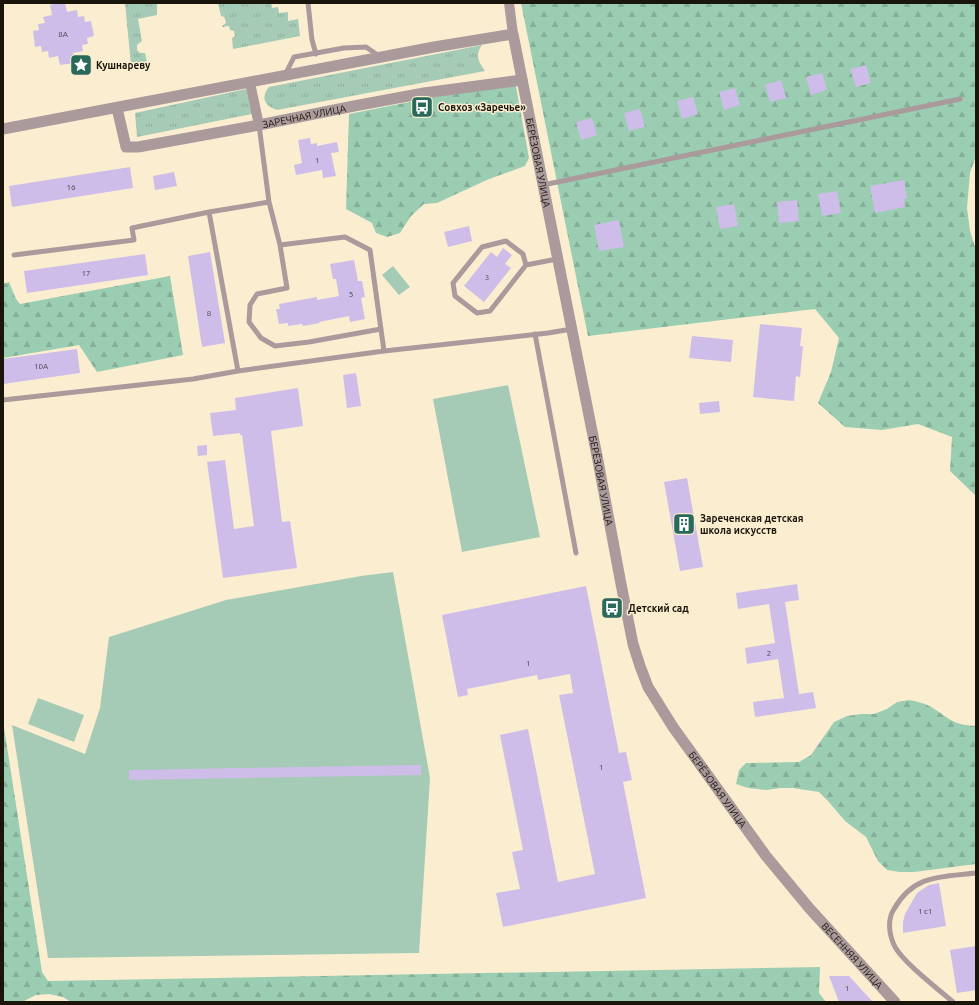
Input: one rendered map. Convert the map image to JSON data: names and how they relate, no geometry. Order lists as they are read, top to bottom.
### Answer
{
  "streets": {
    "street": ["ЗАРЕЧНАЯ УЛИЦА", "БЕРЁЗОВАЯ УЛИЦА", "ВЕСЕННЯЯ УЛИЦА"]
  },
  "crossings": [
    ["ЗАРЕЧНАЯ УЛИЦА", "БЕРЁЗОВАЯ УЛИЦА"],
    ["БЕРЁЗОВАЯ УЛИЦА", "ВЕСЕННЯЯ УЛИЦА"]
  ],
  "places": {
    "place": ["Кушнареву"],
    "bus stop": ["Совхоз «Заречье»", "Детский сад"],
    "building": ["Зареченская детская школа искусств"]
  },
  "house_numbers": [
    "8А",
    "1",
    "16",
    "17",
    "3",
    "5",
    "8",
    "10А",
    "2",
    "1",
    "1",
    "1 с1",
    "1"
  ]
}
